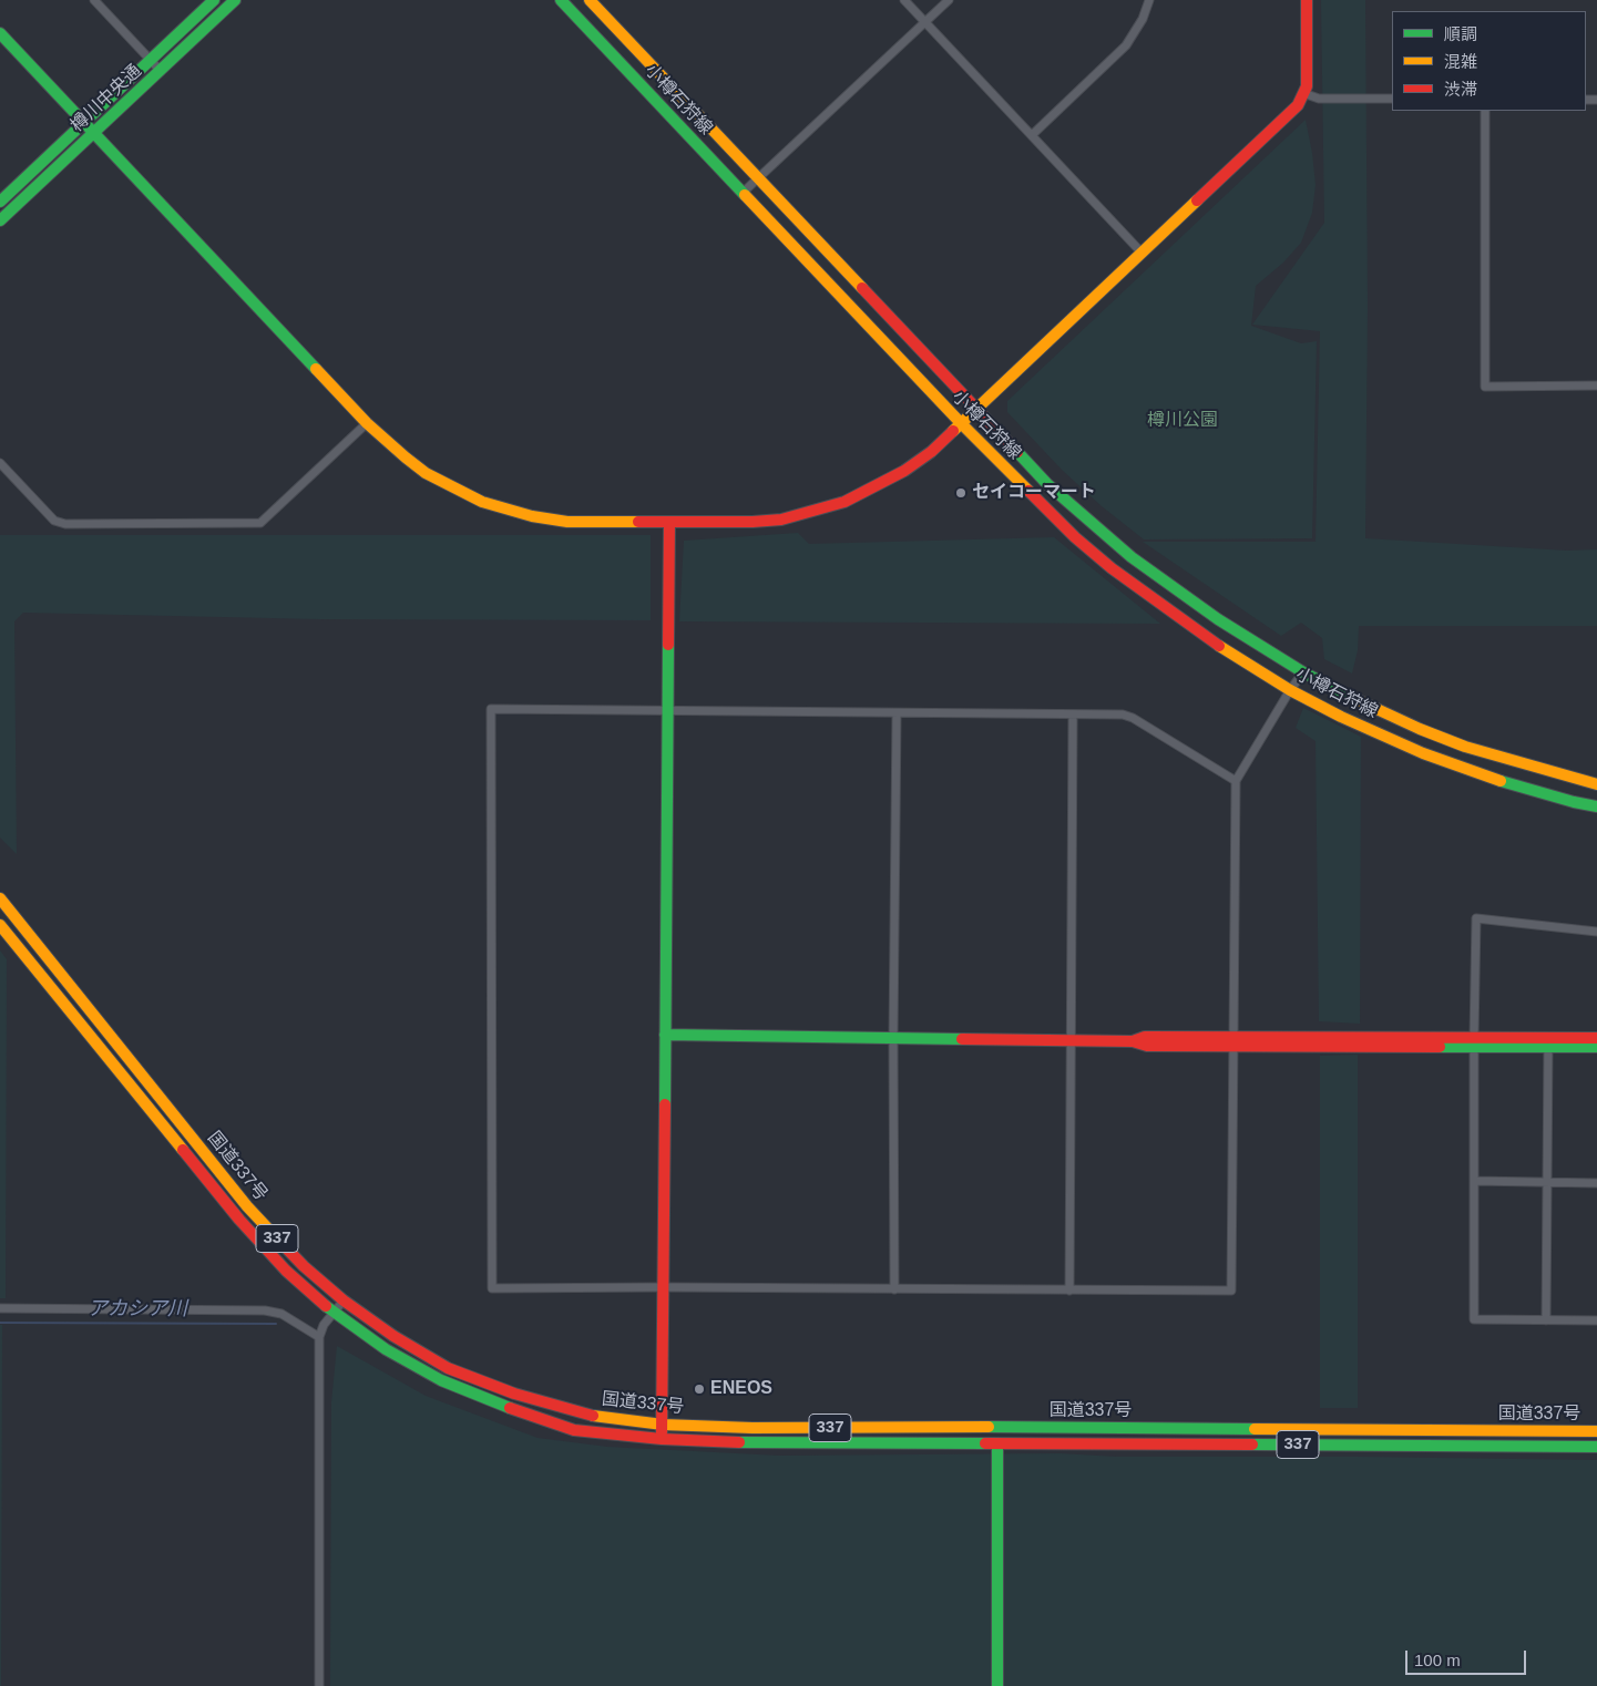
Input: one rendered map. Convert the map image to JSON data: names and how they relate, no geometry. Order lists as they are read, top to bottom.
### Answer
{
  "streets": {
    "main road": [
      "樽川中央通",
      "小樽石狩線",
      "国道337号",
      "337"
    ]
  },
  "water": ["アカシア川"],
  "parks": ["樽川公園"],
  "places": ["セイコーマート", "ENEOS"],
  "legend": ["順調", "混雑", "渋滞"],
  "scale_bar": "100 m"
}
